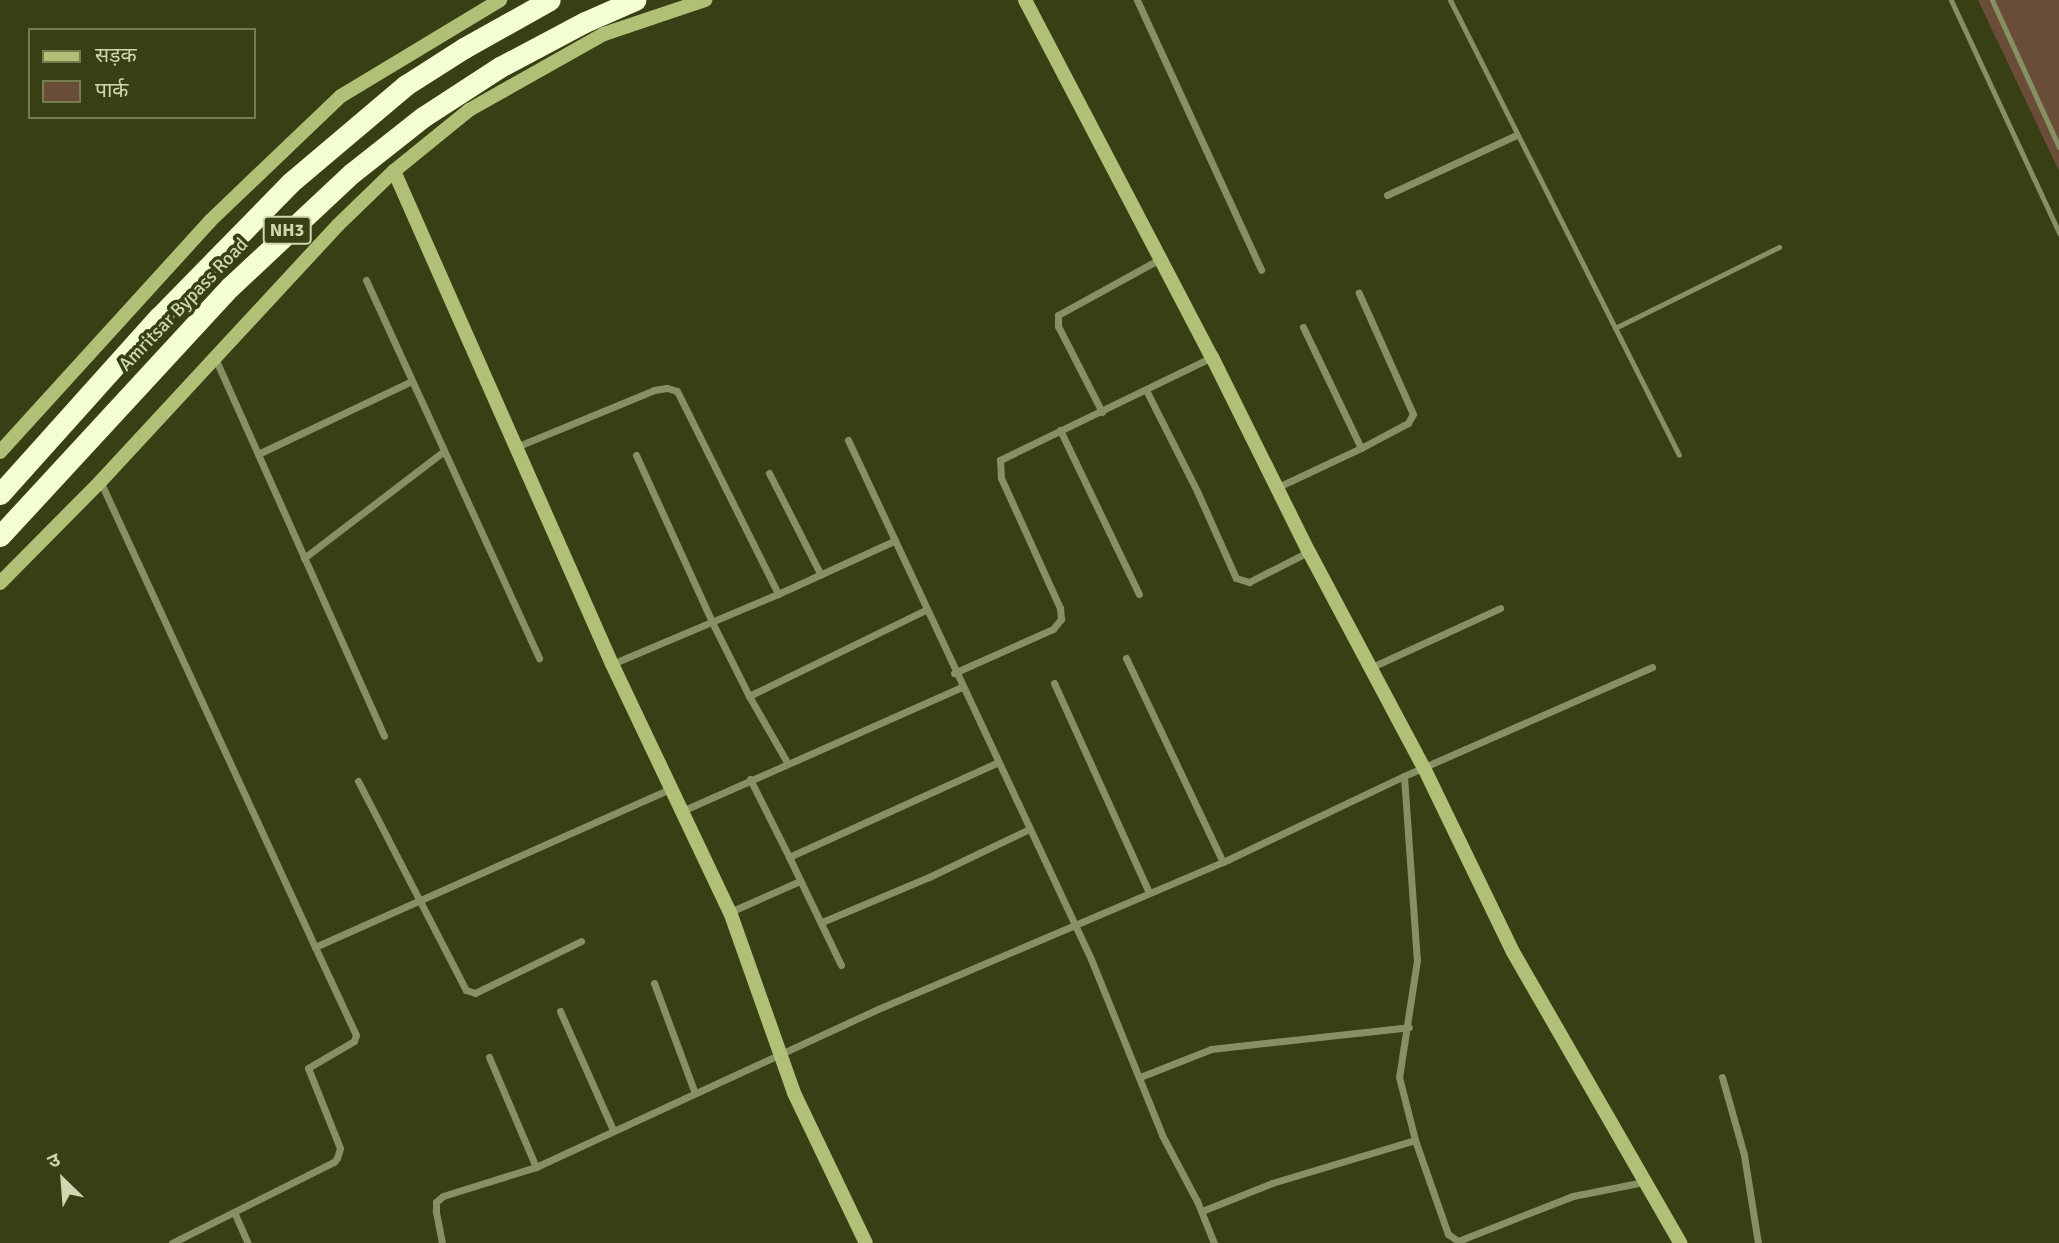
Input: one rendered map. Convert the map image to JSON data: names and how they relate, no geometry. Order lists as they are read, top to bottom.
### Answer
{
  "streets": {
    "highway": ["NH3", "Amritsar Bypass Road"]
  },
  "legend": ["सड़क", "पार्क"],
  "north": "top left"
}
